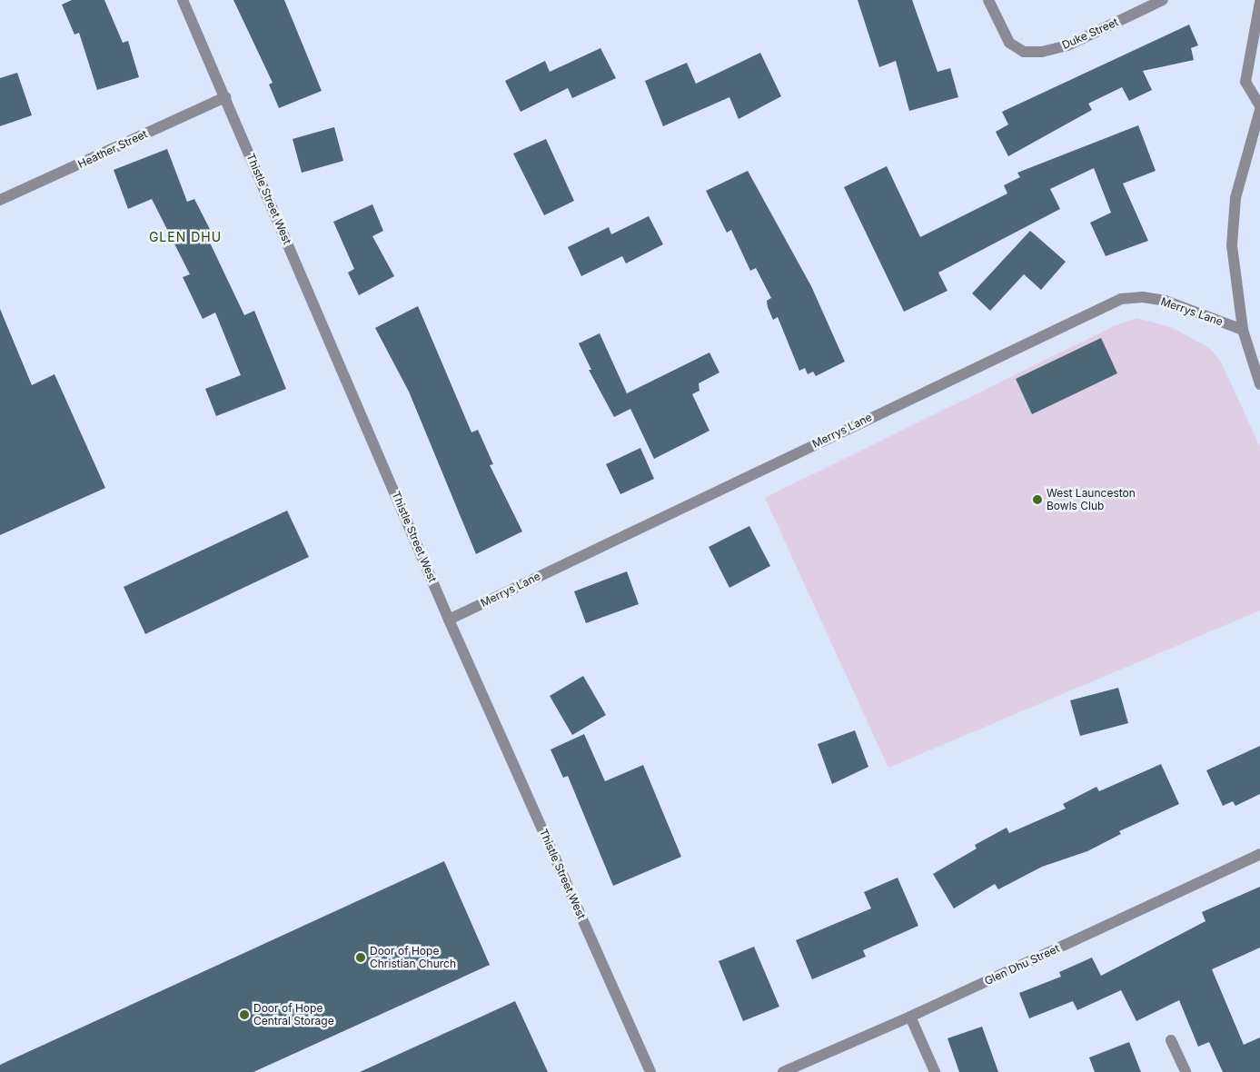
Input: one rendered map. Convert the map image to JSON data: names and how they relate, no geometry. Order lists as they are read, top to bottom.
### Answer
{
  "streets": {
    "street": [
      "Duke Street",
      "Heather Street",
      "Thistle Street West",
      "Merrys Lane",
      "Glen Dhu Street"
    ]
  },
  "crossings": [
    ["Heather Street", "Thistle Street West"],
    ["Thistle Street West", "Merrys Lane"]
  ],
  "districts": ["GLEN DHU"],
  "places": ["West Launceston Bowls Club", "Door of Hope Christian Church", "Door of Hope Central Storage"]
}
